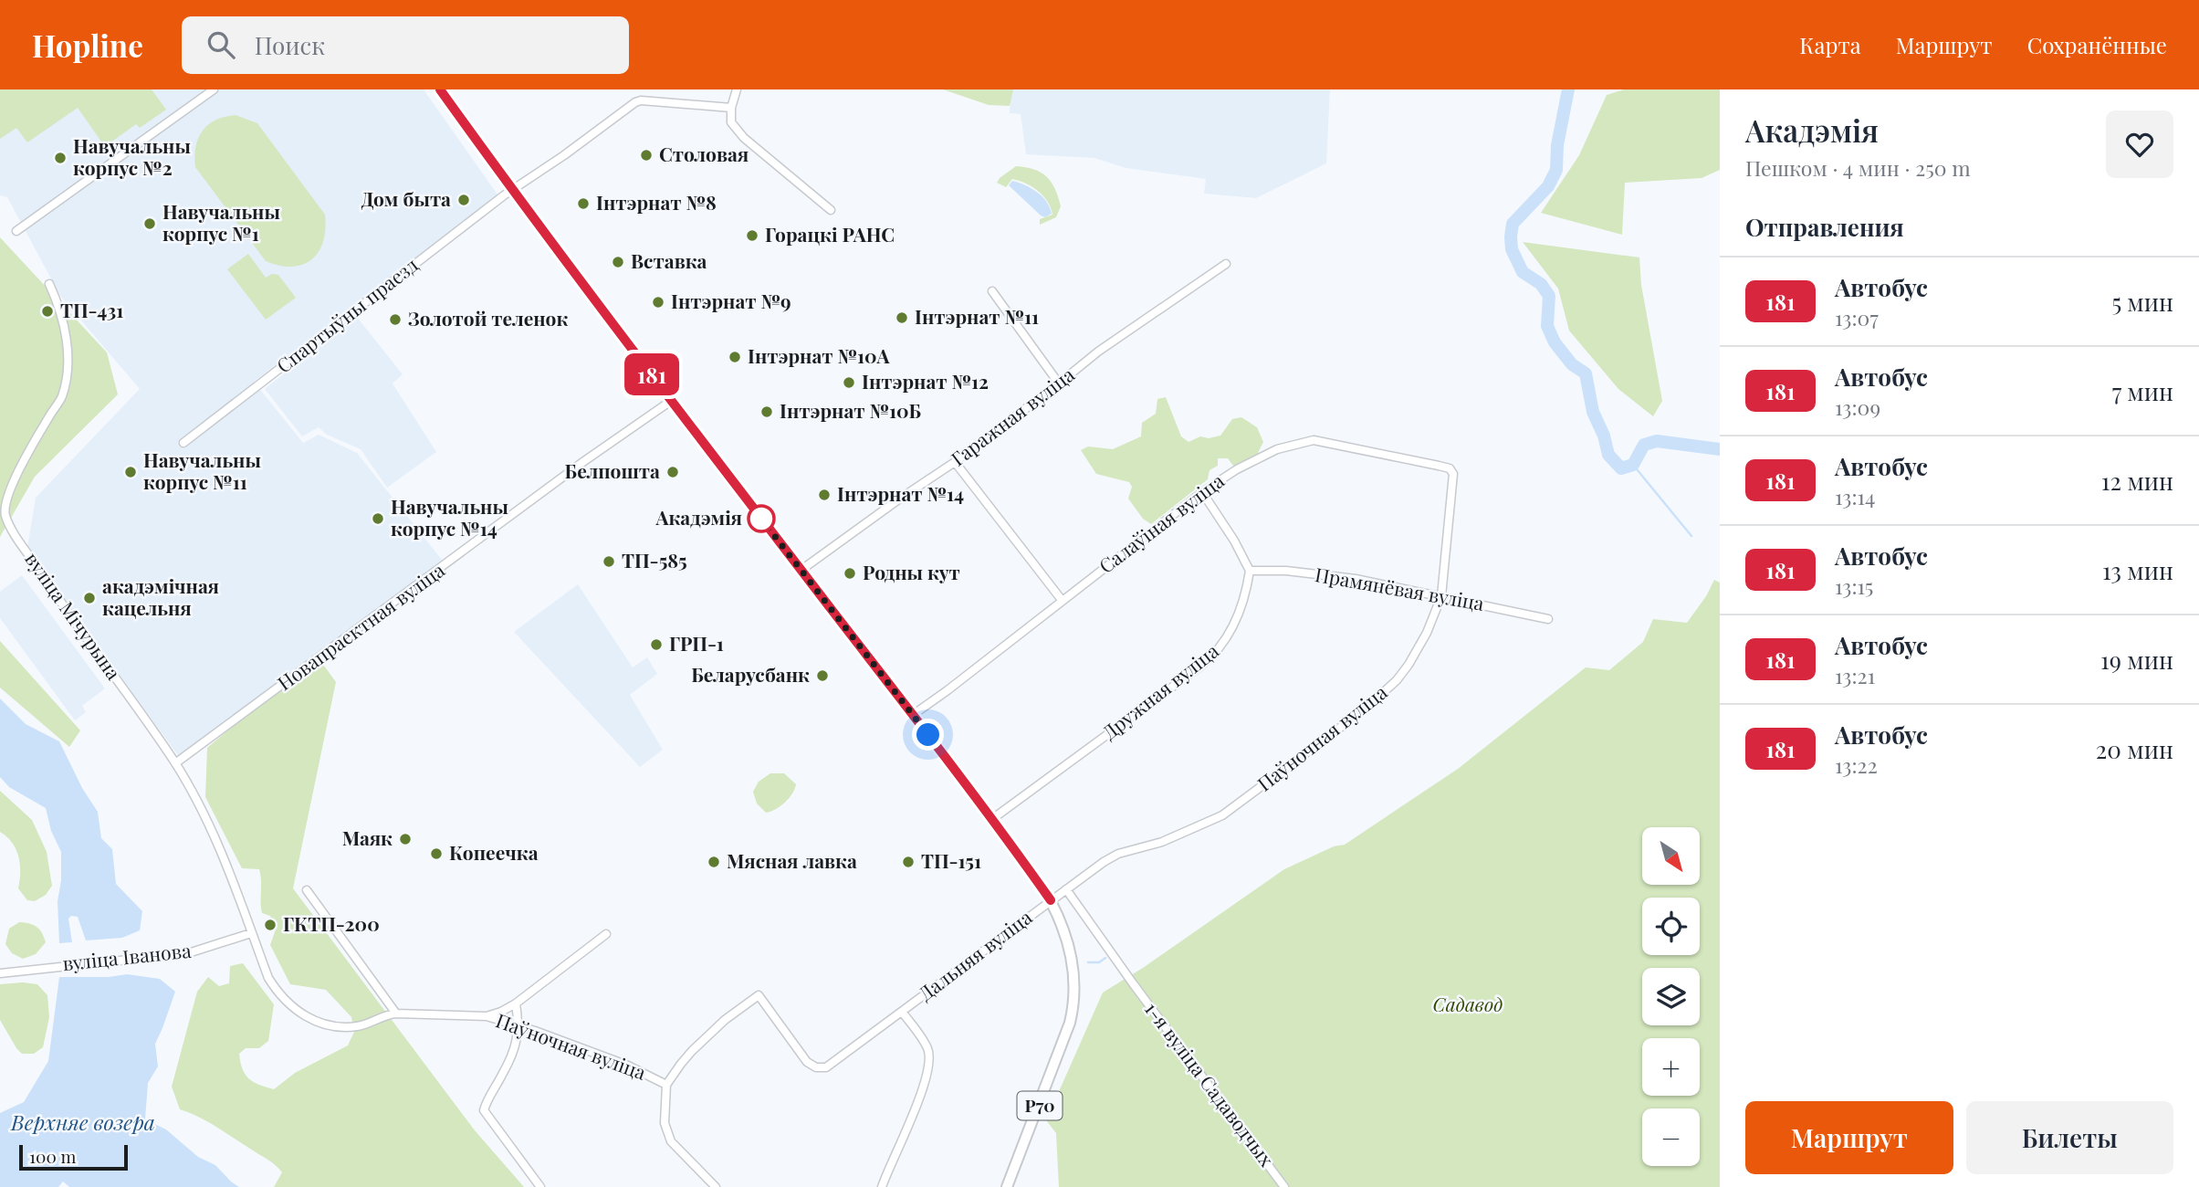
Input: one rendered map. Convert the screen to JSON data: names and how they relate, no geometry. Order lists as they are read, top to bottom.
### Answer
{
  "streets": {
    "main road": ["Р70"],
    "street": [
      "Спартыўны праезд",
      "Гаражная вуліца",
      "Салаўіная вуліца",
      "Прамянёвая вуліца",
      "вуліца Мічурына",
      "Новапраектная вуліца",
      "Дружная вуліца",
      "Паўночная вуліца",
      "Дальняя вуліца",
      "вуліца Іванова",
      "1-я вуліца Садаводчых"
    ]
  },
  "crossings": [
    ["Спартыўны праезд", "Р70"],
    ["Гаражная вуліца", "Р70"],
    ["Салаўіная вуліца", "Паўночная вуліца"],
    ["Салаўіная вуліца", "Р70"],
    ["Прамянёвая вуліца", "Дружная вуліца"],
    ["Прамянёвая вуліца", "Паўночная вуліца"],
    ["вуліца Мічурына", "Новапраектная вуліца"],
    ["Новапраектная вуліца", "Р70"],
    ["Дружная вуліца", "Р70"],
    ["Паўночная вуліца", "Дальняя вуліца"],
    ["Паўночная вуліца", "1-я вуліца Садаводчых"],
    ["Паўночная вуліца", "Р70"],
    ["Дальняя вуліца", "Р70"]
  ],
  "water": ["Верхняе возера"],
  "parks": ["Садавод"],
  "places": [
    "Столовая",
    "Навучальны корпус №2",
    "Дом быта",
    "Інтэрнат №8",
    "Навучальны корпус №1",
    "Горацкі РАНС",
    "Вставка",
    "Інтэрнат №9",
    "ТП-431",
    "Інтэрнат №11",
    "Золотой теленок",
    "Інтэрнат №10А",
    "Інтэрнат №12",
    "Інтэрнат №10Б",
    "Навучальны корпус №11",
    "Белпошта",
    "Інтэрнат №14",
    "Навучальны корпус №14",
    "Акадэмія",
    "ТП-585",
    "Родны кут",
    "акадэмічная кацельня",
    "ГРП-1",
    "Беларусбанк",
    "Маяк",
    "Копеечка",
    "Мясная лавка",
    "ТП-151",
    "ГКТП-200"
  ],
  "lines": ["bus line 181"],
  "scale_bar": "100 m",
  "north": "bottom right",
  "page": {
    "header": "Hopline",
    "search": "Поиск",
    "nav": ["Карта", "Маршрут", "Сохранённые"],
    "on_map": "181",
    "heading": [
      ["Акадэмія", "Пешком · 4 мин · 250 m"],
      "Отправления"
    ],
    "list": [
      {
        "mark": "181",
        "name": "Автобус",
        "note": "13:07",
        "value": "5 мин"
      },
      {
        "mark": "181",
        "name": "Автобус",
        "note": "13:09",
        "value": "7 мин"
      },
      {
        "mark": "181",
        "name": "Автобус",
        "note": "13:14",
        "value": "12 мин"
      },
      {
        "mark": "181",
        "name": "Автобус",
        "note": "13:15",
        "value": "13 мин"
      },
      {
        "mark": "181",
        "name": "Автобус",
        "note": "13:21",
        "value": "19 мин"
      },
      {
        "mark": "181",
        "name": "Автобус",
        "note": "13:22",
        "value": "20 мин"
      }
    ],
    "map_buttons": ["+", "−"],
    "buttons": ["Маршрут", "Билеты"],
    "scale": "100 m"
  }
}
